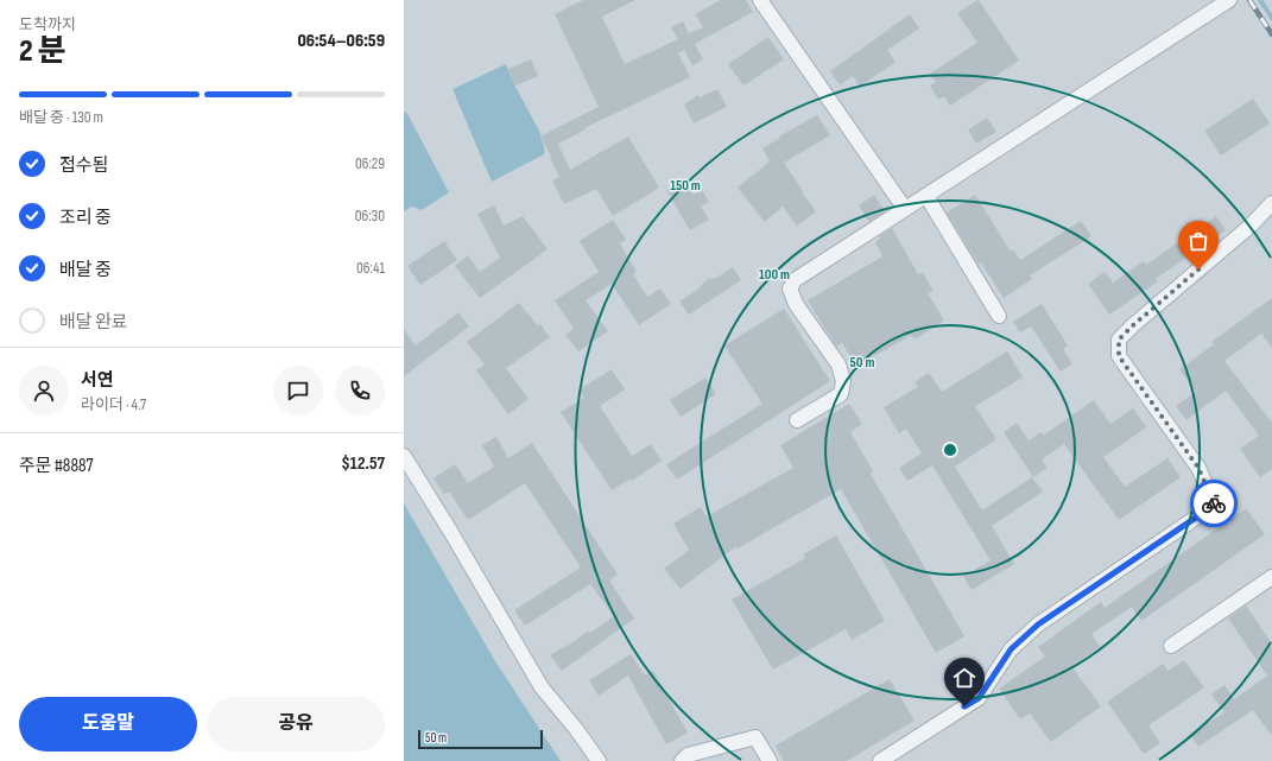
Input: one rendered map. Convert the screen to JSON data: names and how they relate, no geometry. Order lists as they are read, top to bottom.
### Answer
{
  "scale_bar": "50 m",
  "page": {
    "heading": ["2 분", "도착까지", "06:54–06:59"],
    "panel": [
      "서연",
      "라이더 · 4.7",
      "주문 #8887",
      "$12.57"
    ],
    "bar": "배달 중 · 130 m",
    "list": [
      ["접수됨", "06:29"],
      ["조리 중", "06:30"],
      ["배달 중", "06:41"],
      "배달 완료"
    ],
    "buttons": ["도움말", "공유"],
    "scale": "50 m"
  },
  "rings": ["150 m", "100 m", "50 m"]
}
